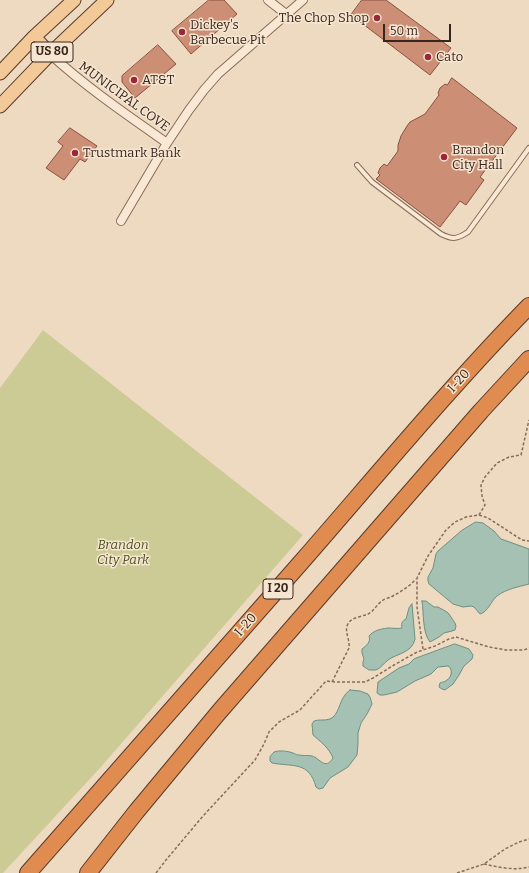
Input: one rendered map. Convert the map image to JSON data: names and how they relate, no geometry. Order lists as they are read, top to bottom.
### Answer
{
  "streets": {
    "highway": ["I-20", "I 20"],
    "main road": ["US 80"],
    "street": ["MUNICIPAL COVE"]
  },
  "crossings": [
    ["US 80", "MUNICIPAL COVE"]
  ],
  "parks": ["Brandon City Park"],
  "places": [
    "The Chop Shop",
    "Dickey's Barbecue Pit",
    "Cato",
    "AT&T",
    "Trustmark Bank",
    "Brandon City Hall"
  ],
  "scale_bar": "50 m"
}
